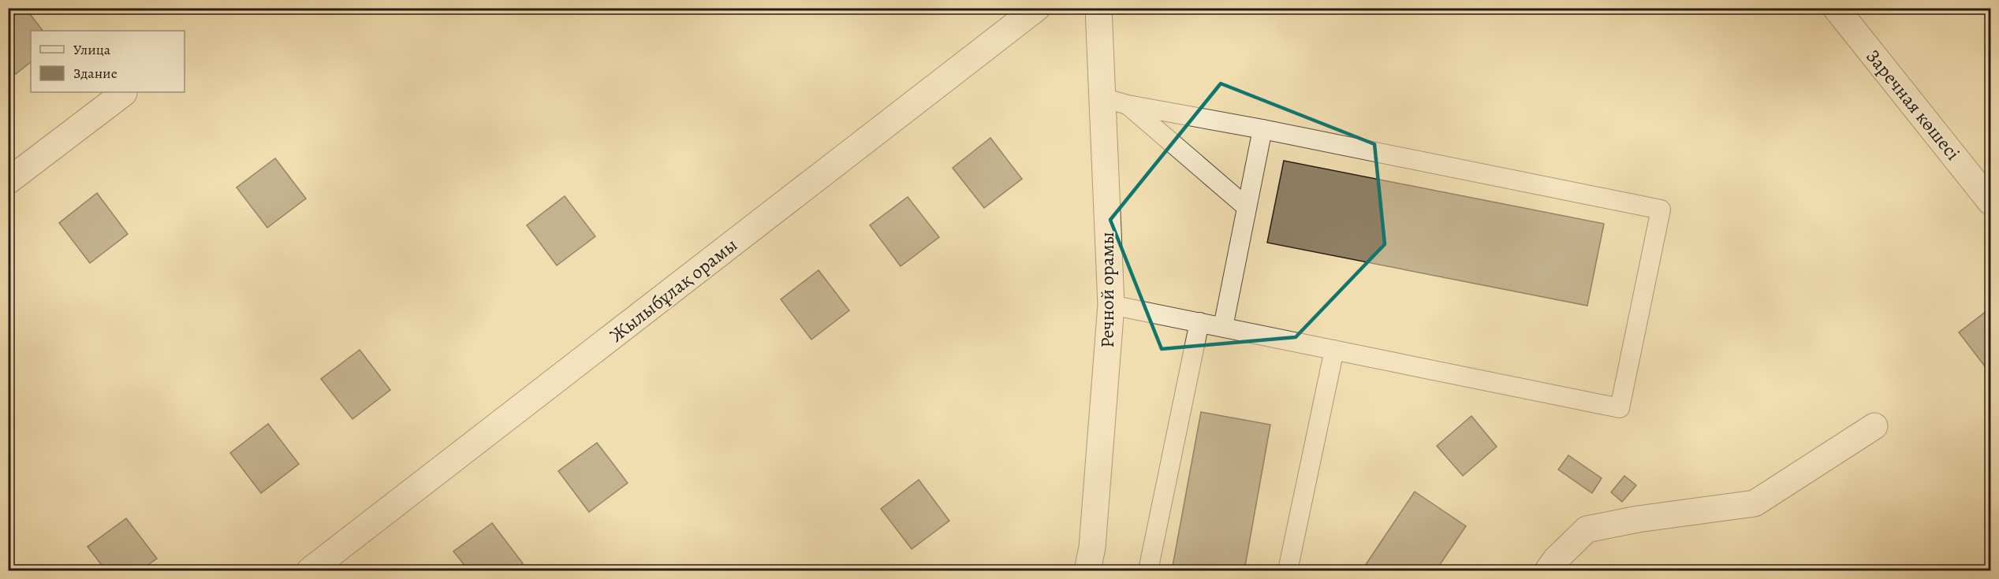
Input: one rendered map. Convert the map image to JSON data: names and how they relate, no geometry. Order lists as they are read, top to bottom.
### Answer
{
  "streets": {
    "street": ["Заречная көшесі", "Жылыбұлақ орамы", "Речной орамы"]
  },
  "legend": ["Улица", "Здание"]
}
